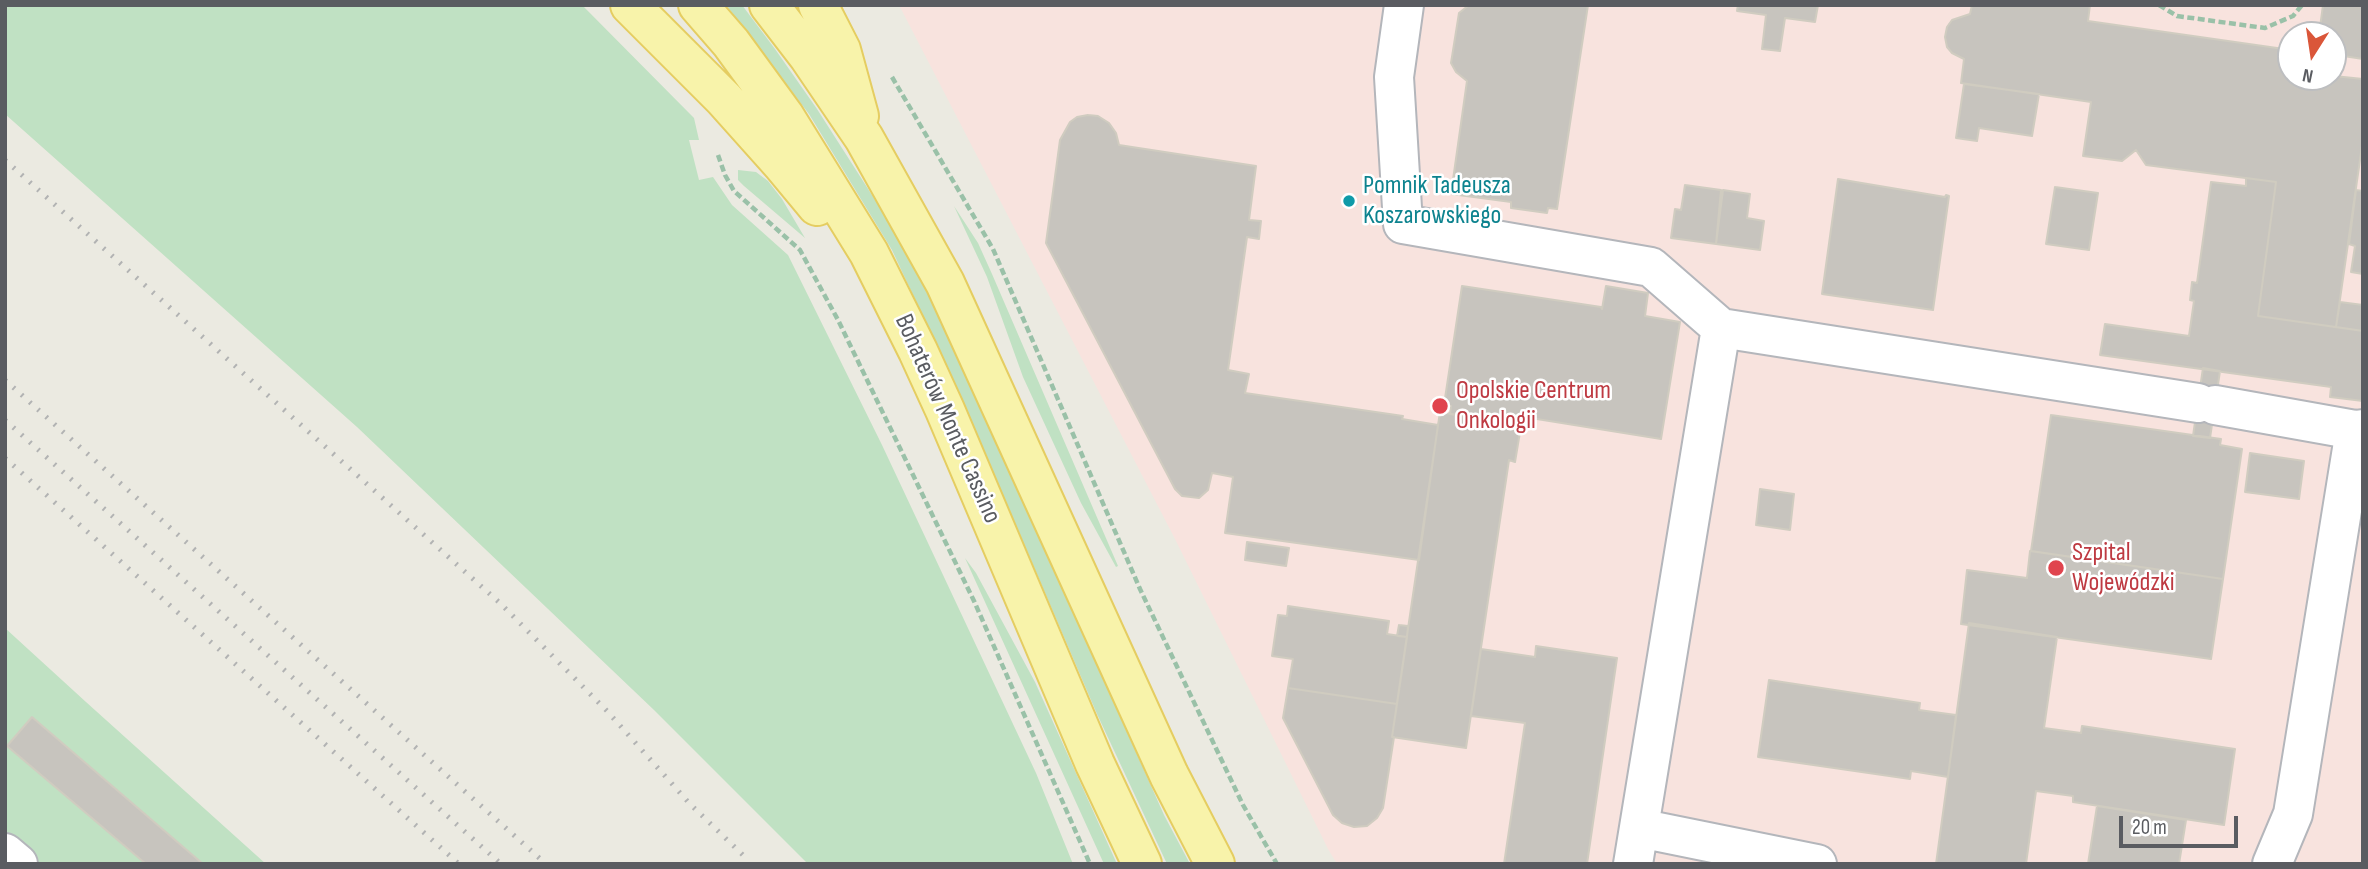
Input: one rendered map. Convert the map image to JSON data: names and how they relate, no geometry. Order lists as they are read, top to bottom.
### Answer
{
  "streets": {
    "main road": ["Bohaterów Monte Cassino"]
  },
  "places": ["Pomnik Tadeusza Koszarowskiego", "Opolskie Centrum Onkologii", "Szpital Wojewódzki"],
  "scale_bar": "20 m",
  "north": "bottom"
}
